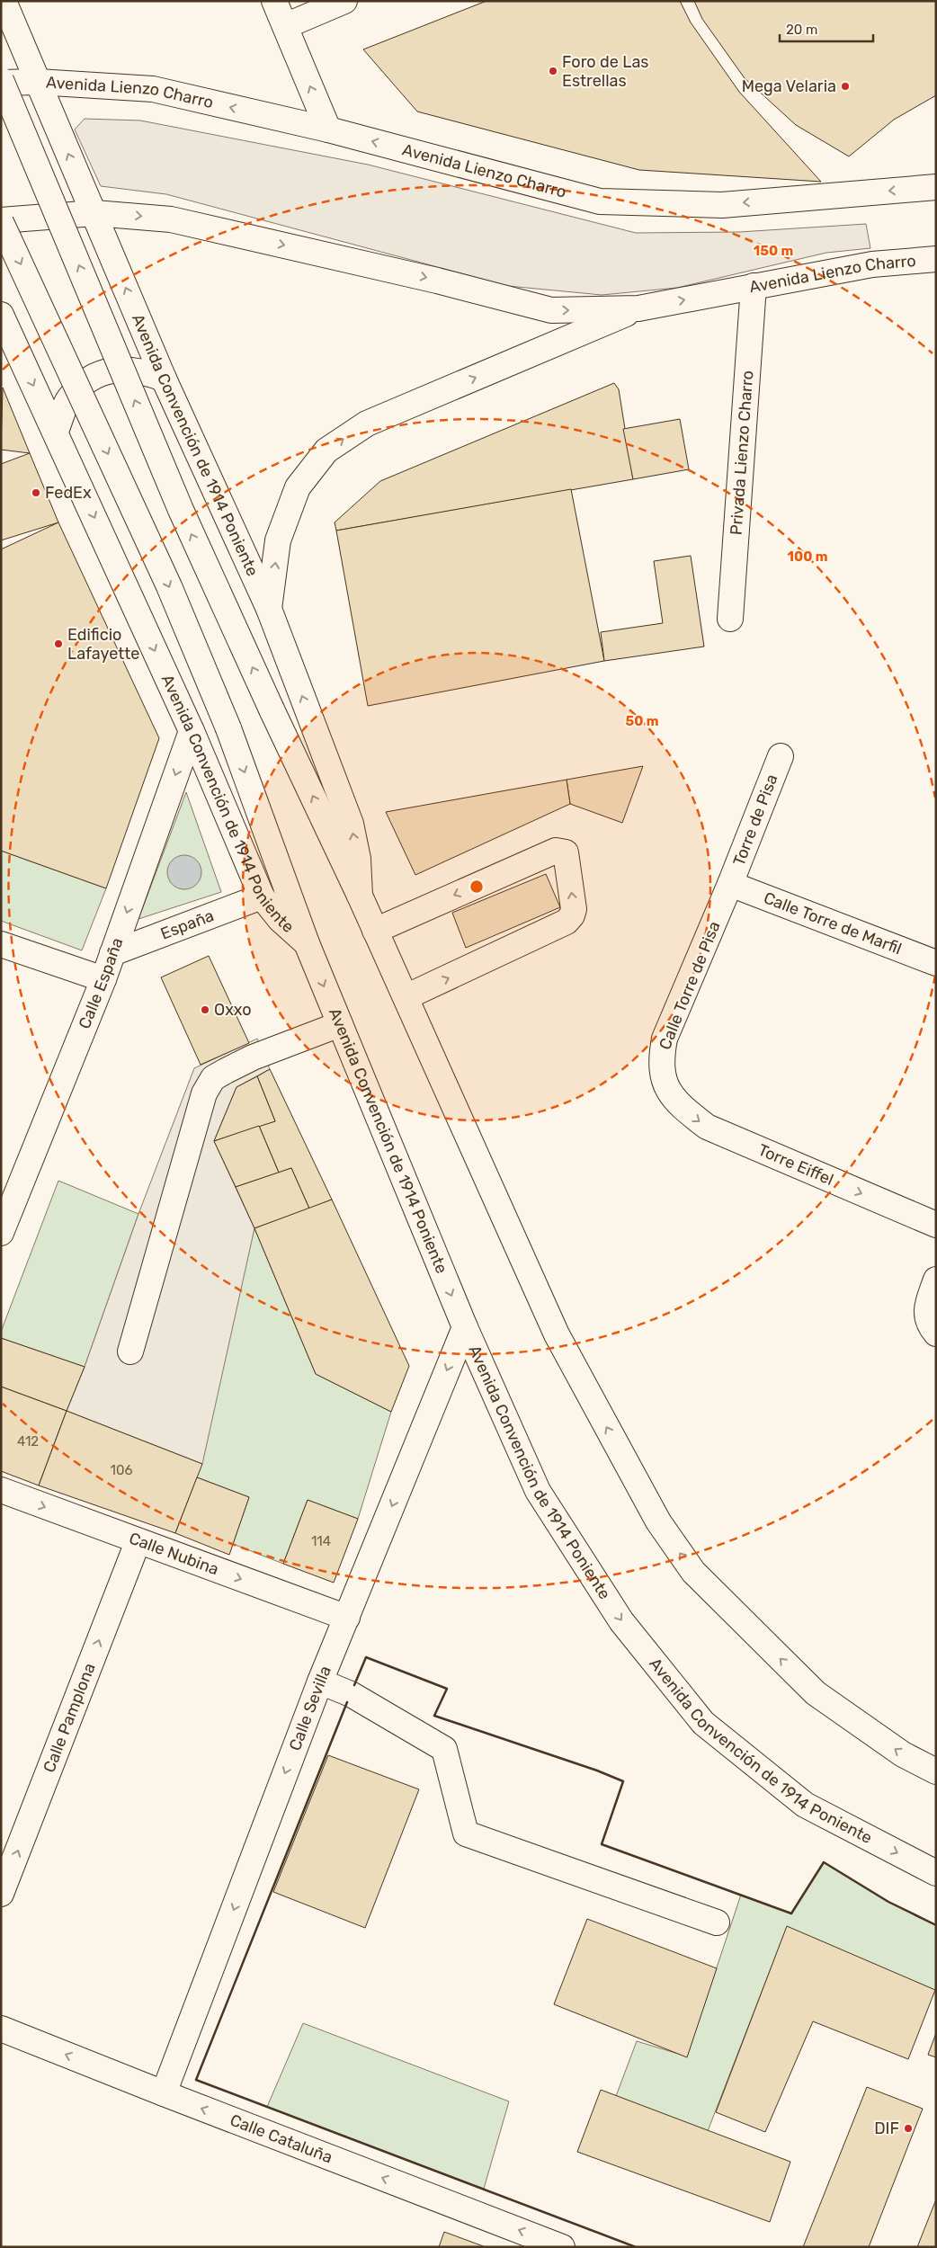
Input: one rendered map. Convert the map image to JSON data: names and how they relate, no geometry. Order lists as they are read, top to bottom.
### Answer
{
  "streets": {
    "street": [
      "Avenida Lienzo Charro",
      "Avenida Convención de 1914 Poniente",
      "Privada Lienzo Charro",
      "Torre de Pisa",
      "Calle Torre de Marfil",
      "España",
      "Calle España",
      "Calle Torre de Pisa",
      "Torre Eiffel",
      "Calle Nubina",
      "Calle Sevilla",
      "Calle Pamplona",
      "Calle Cataluña"
    ]
  },
  "crossings": [
    ["Avenida Lienzo Charro", "Avenida Convención de 1914 Poniente"],
    ["Avenida Lienzo Charro", "Privada Lienzo Charro"],
    ["Avenida Convención de 1914 Poniente", "España"],
    ["Avenida Convención de 1914 Poniente", "Calle España"],
    ["Avenida Convención de 1914 Poniente", "Calle Sevilla"],
    ["Torre de Pisa", "Calle Torre de Marfil"],
    ["Torre de Pisa", "Calle Torre de Pisa"],
    ["Calle Torre de Marfil", "Calle Torre de Pisa"],
    ["España", "Calle España"],
    ["Calle Torre de Pisa", "Torre Eiffel"],
    ["Calle Nubina", "Calle Sevilla"],
    ["Calle Nubina", "Calle Pamplona"],
    ["Calle Sevilla", "Calle Cataluña"]
  ],
  "one_way": [
    "Calle España",
    "Torre Eiffel",
    "Calle Nubina",
    "Calle Sevilla",
    "Calle Pamplona",
    "Calle Cataluña"
  ],
  "places": [
    "Foro de Las Estrellas",
    "Mega Velaria",
    "FedEx",
    "Edificio Lafayette",
    "Oxxo",
    "DIF"
  ],
  "house_numbers": ["412", "106", "114"],
  "scale_bar": "20 m",
  "rings": ["150 m", "100 m", "50 m"]
}
